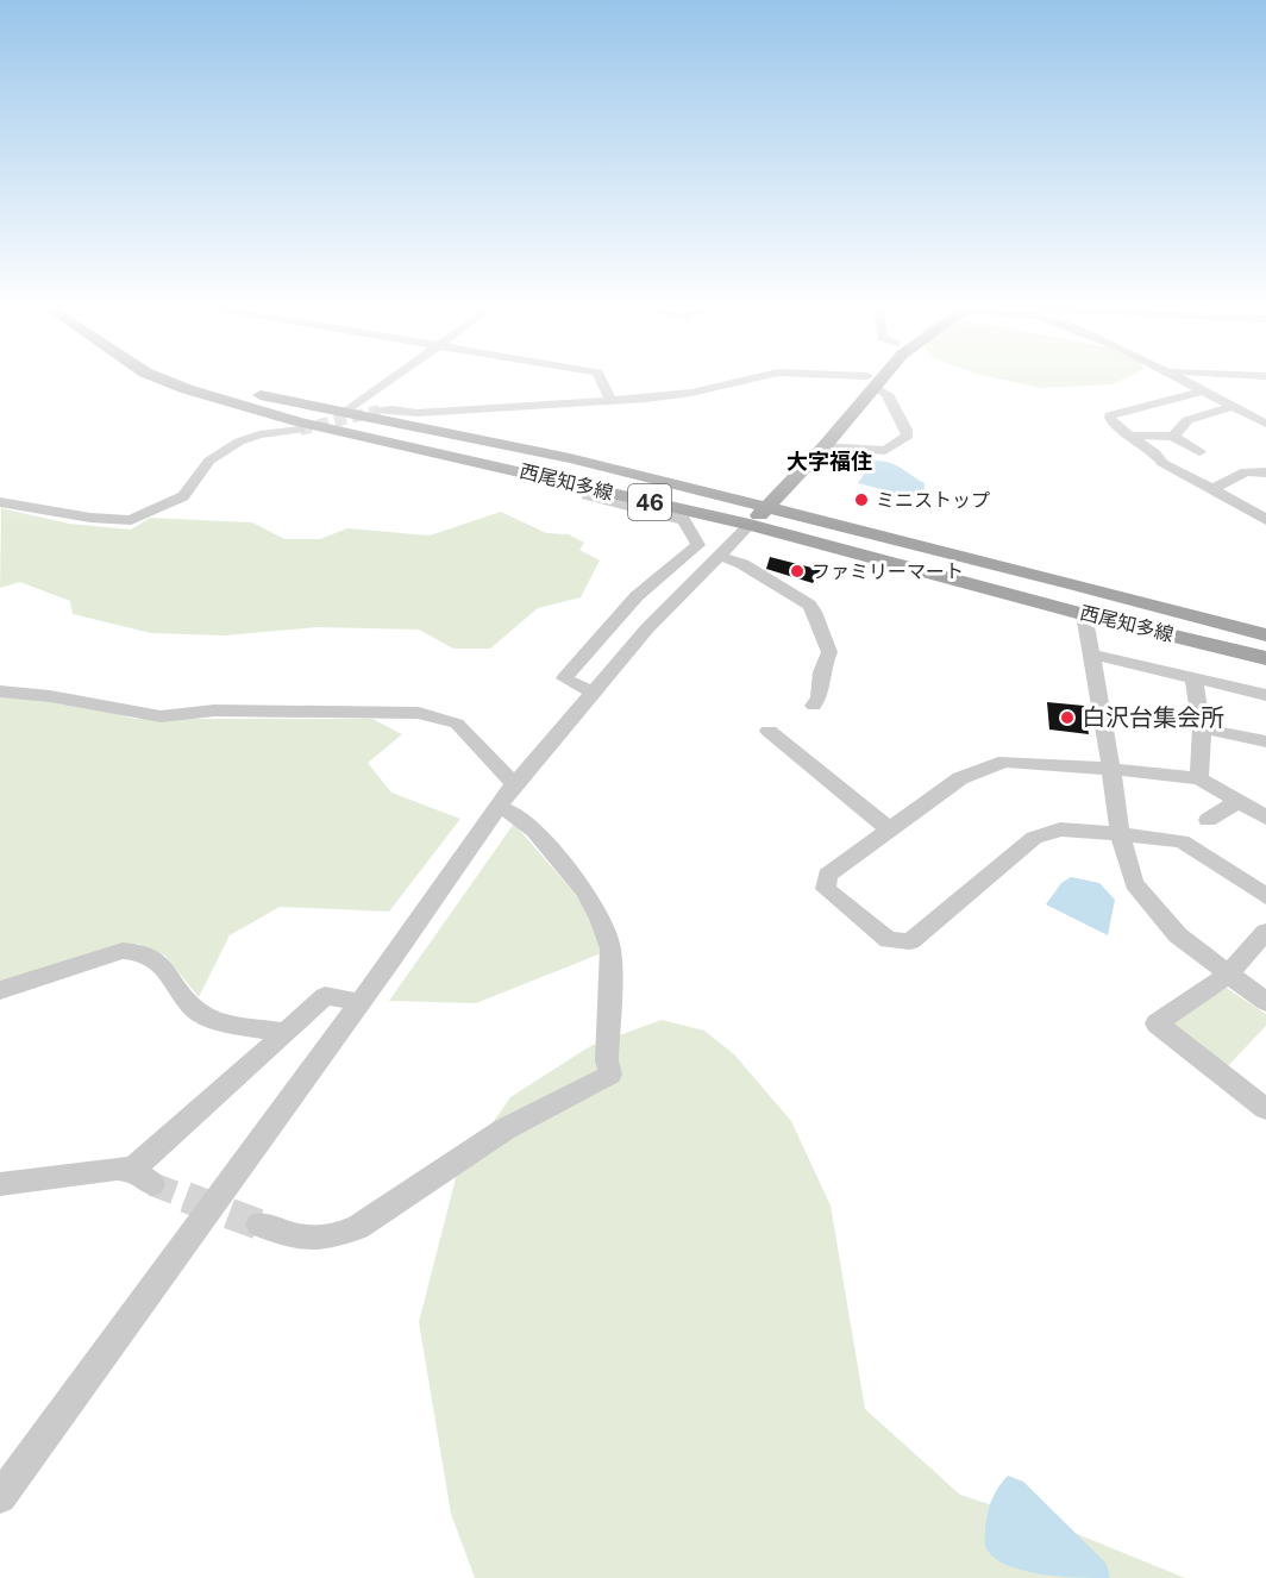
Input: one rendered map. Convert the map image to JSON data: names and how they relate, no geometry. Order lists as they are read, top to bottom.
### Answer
{
  "streets": {
    "main road": ["西尾知多線", "46"]
  },
  "districts": ["大字福住"],
  "places": ["ミニストップ", "ファミリーマート", "白沢台集会所"]
}
